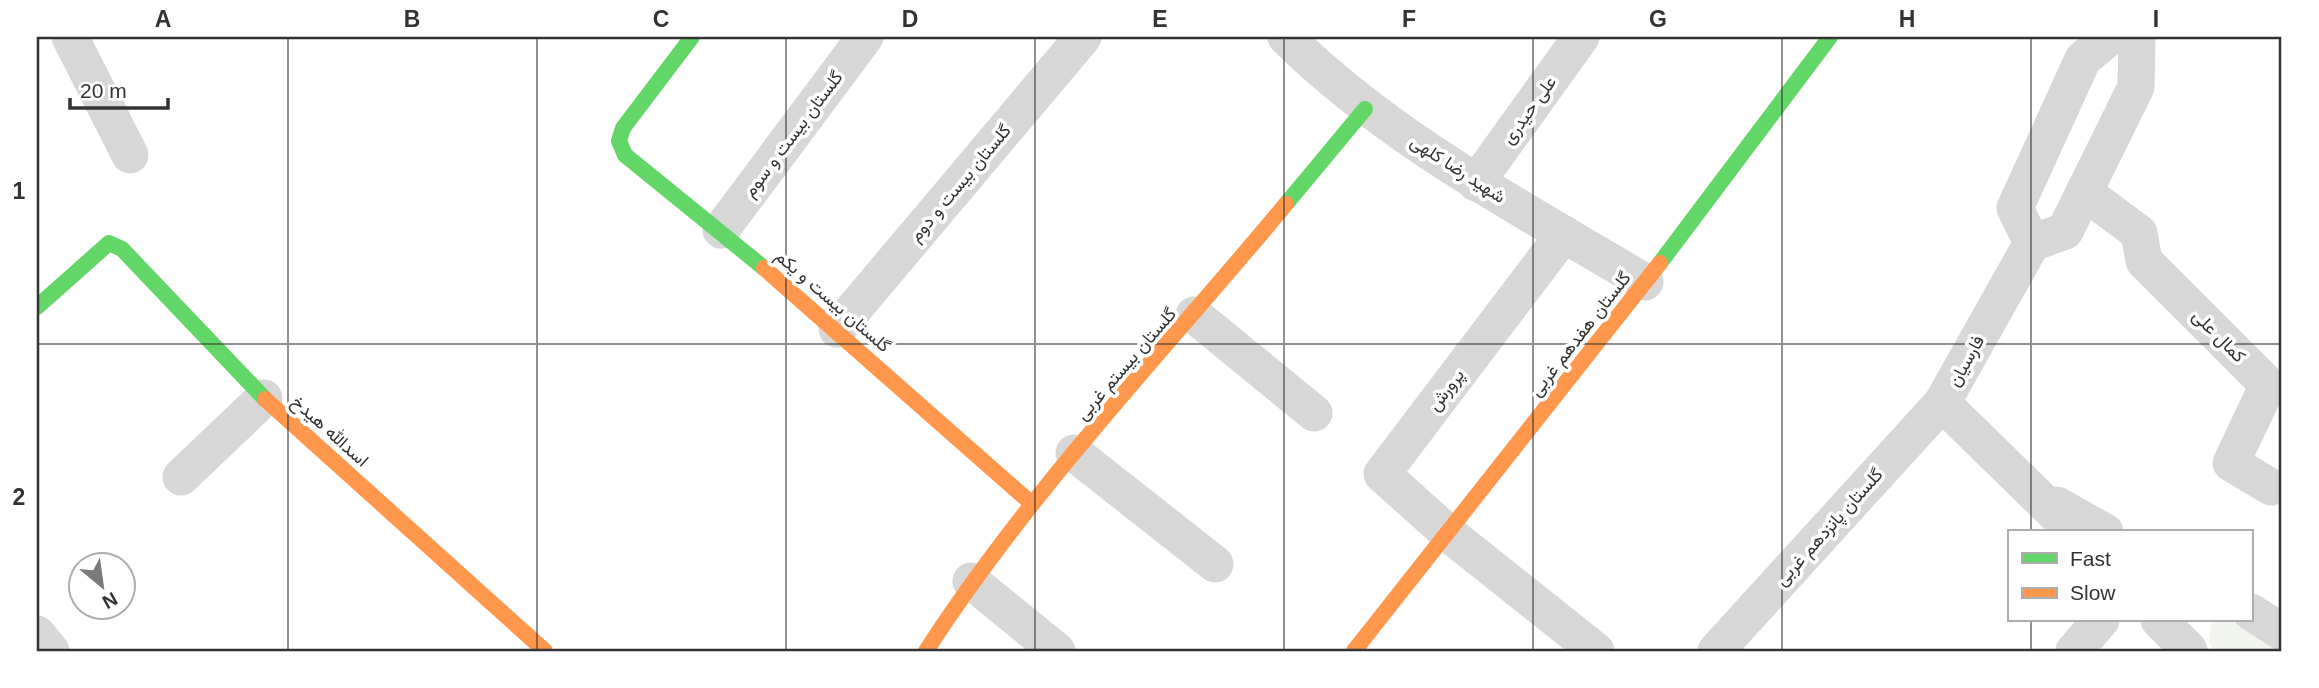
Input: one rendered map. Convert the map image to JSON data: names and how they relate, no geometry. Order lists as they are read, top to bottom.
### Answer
{
  "streets": {
    "street": [
      "علی حیدری",
      "گلستان بیست و سوم",
      "شهید رضا کلهی",
      "گلستان بیست و دوم",
      "گلستان بیست و یکم",
      "گلستان هفدهم غربی",
      "کمال علی",
      "فارسیان",
      "گلستان بیستم غربی",
      "پرورش",
      "اسدالله هیدخ",
      "گلستان پانزدهم غربی"
    ]
  },
  "crossings": [
    ["علی حیدری", "شهید رضا کلهی"],
    ["گلستان بیست و سوم", "گلستان بیست و یکم"],
    ["شهید رضا کلهی", "گلستان هفدهم غربی"],
    ["شهید رضا کلهی", "گلستان بیستم غربی"],
    ["شهید رضا کلهی", "پرورش"],
    ["گلستان بیست و دوم", "گلستان بیست و یکم"],
    ["گلستان بیست و یکم", "گلستان بیستم غربی"],
    ["گلستان هفدهم غربی", "پرورش"],
    ["فارسیان", "گلستان پانزدهم غربی"]
  ],
  "legend": ["Fast", "Slow"],
  "scale_bar": "20 m",
  "north": "bottom right",
  "grid": {
    "columns": [
      "A",
      "B",
      "C",
      "D",
      "E",
      "F",
      "G",
      "H",
      "I"
    ],
    "rows": ["1", "2"]
  }
}
